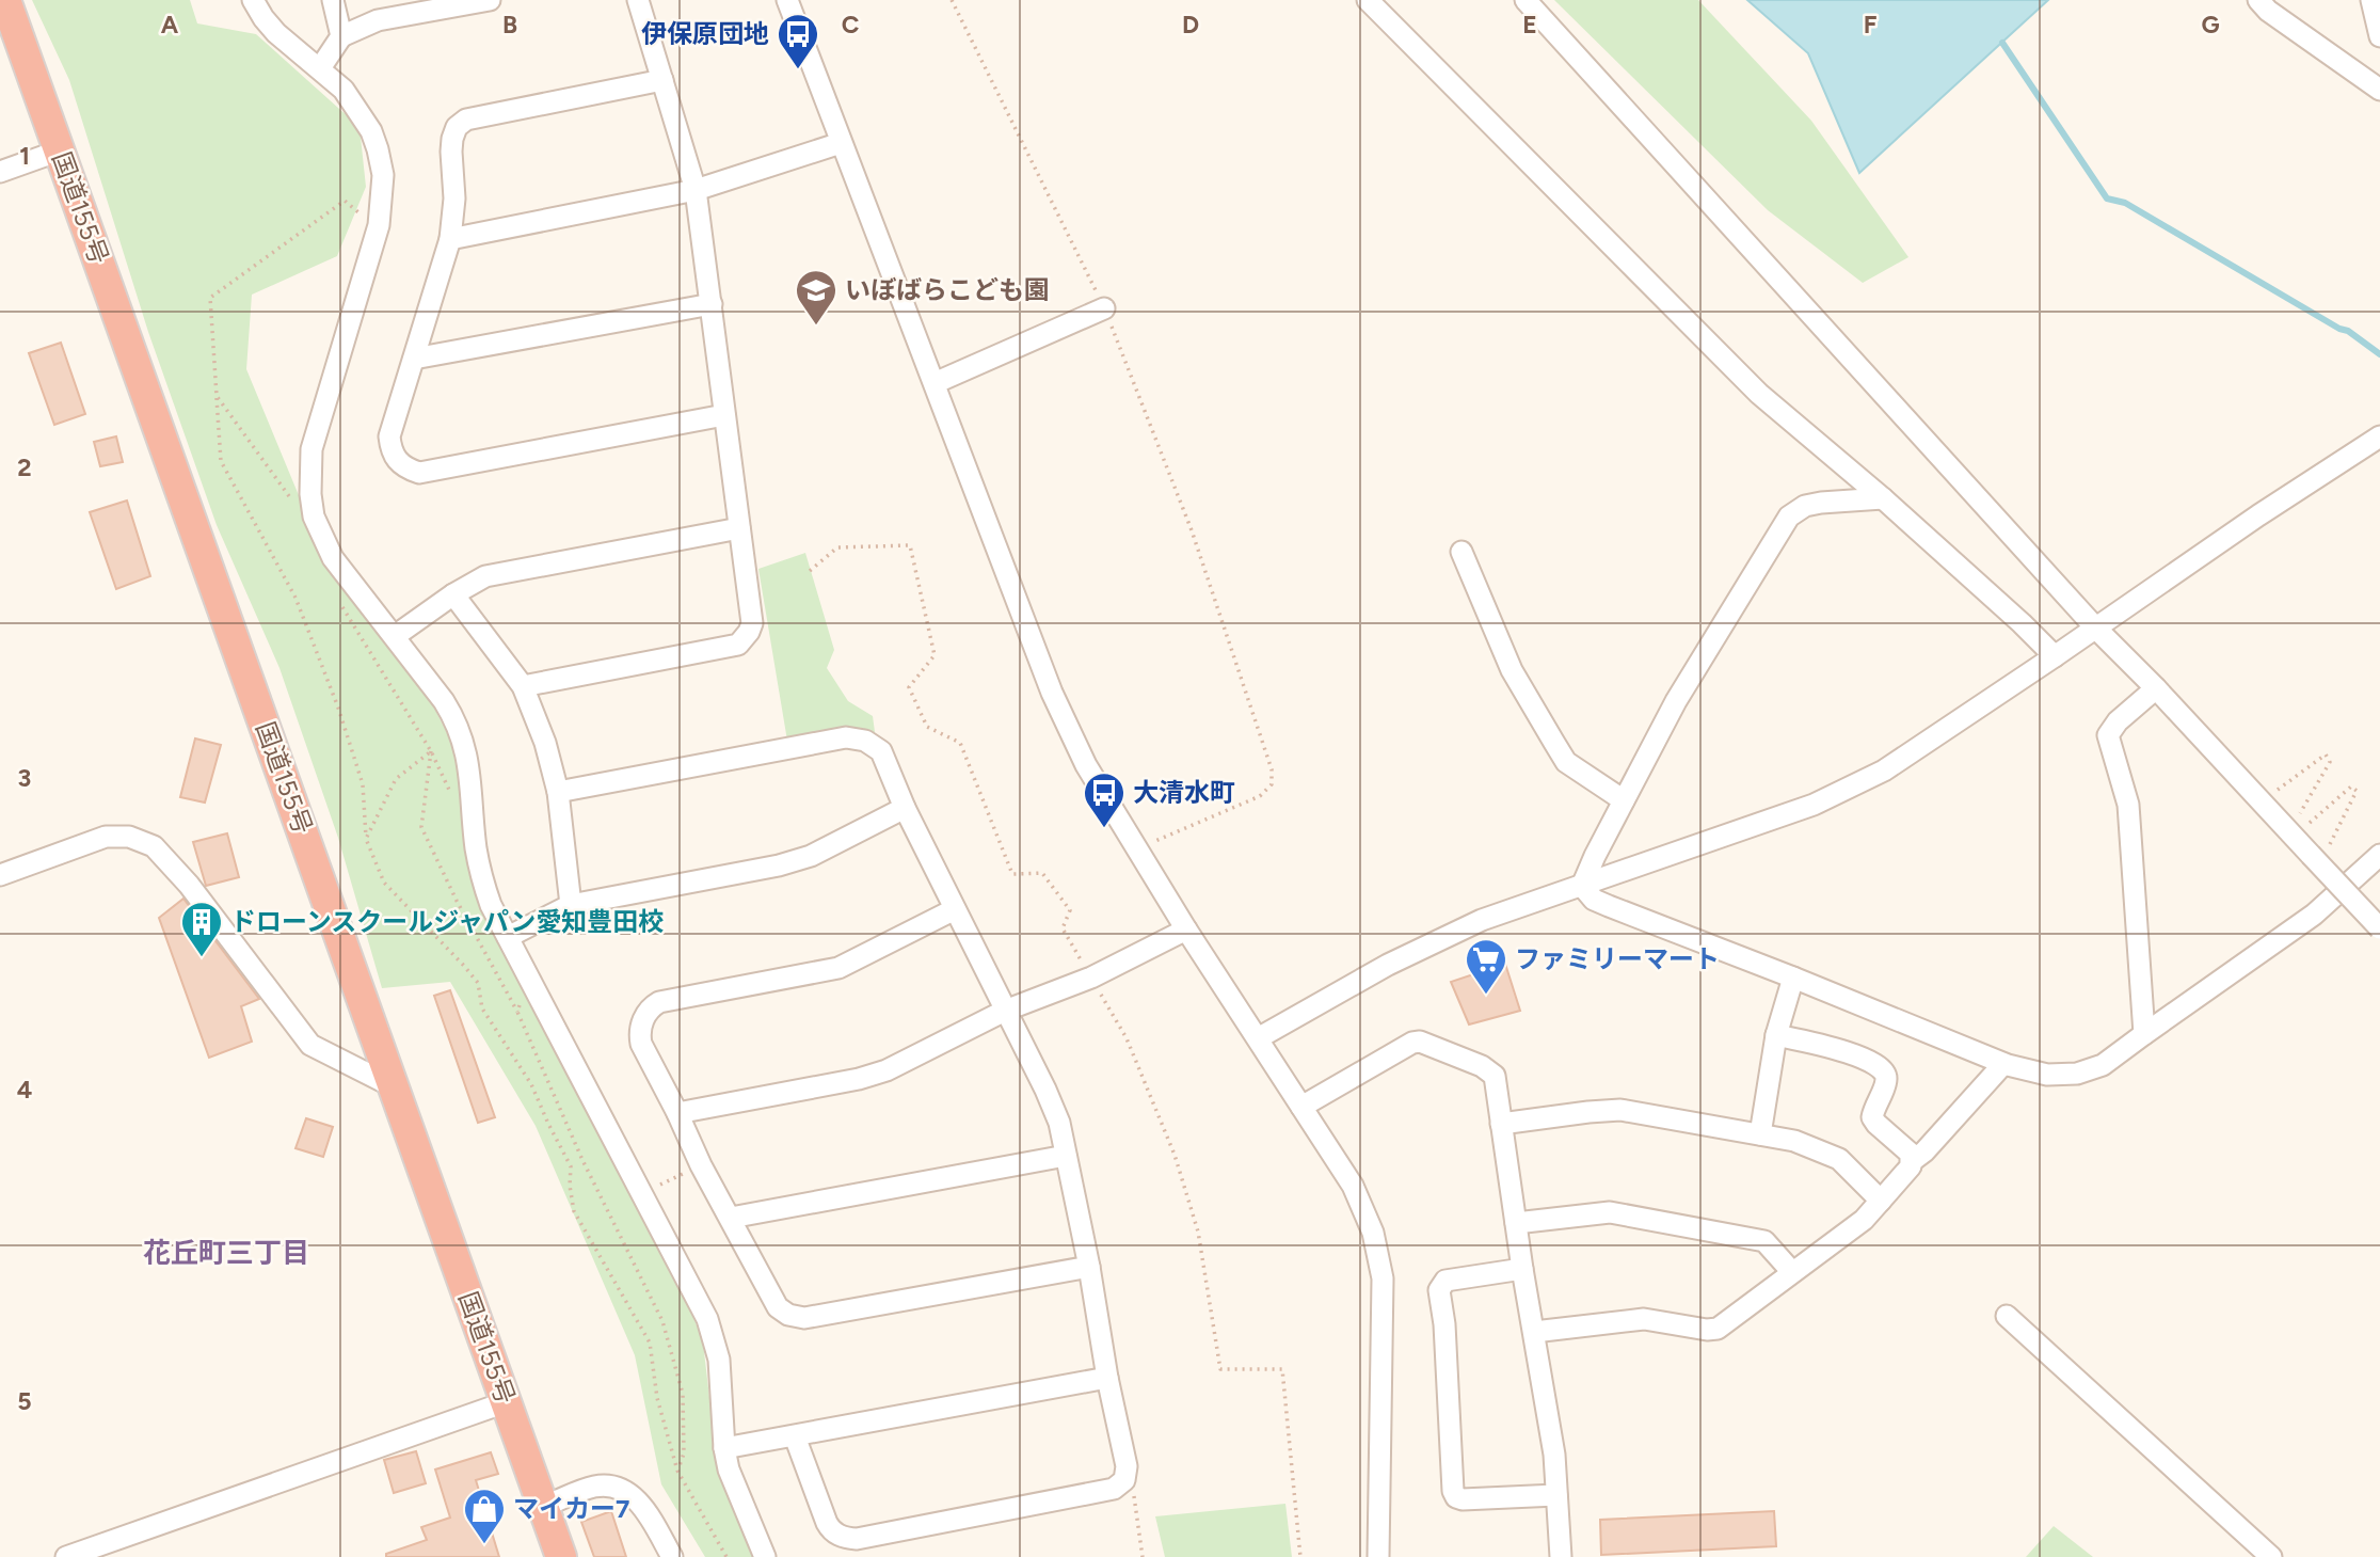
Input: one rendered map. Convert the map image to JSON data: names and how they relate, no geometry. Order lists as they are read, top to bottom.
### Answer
{
  "streets": {
    "highway": ["国道155号"]
  },
  "districts": ["花丘町三丁目"],
  "places": {
    "bus stop": ["伊保原団地", "大清水町"],
    "school or university": ["いぼばらこども園"],
    "building": ["ドローンスクールジャパン愛知豊田校"],
    "supermarket": ["ファミリーマート"],
    "shop": ["マイカー7"]
  },
  "grid": {
    "columns": [
      "A",
      "B",
      "C",
      "D",
      "E",
      "F",
      "G"
    ],
    "rows": [
      "1",
      "2",
      "3",
      "4",
      "5"
    ]
  }
}
